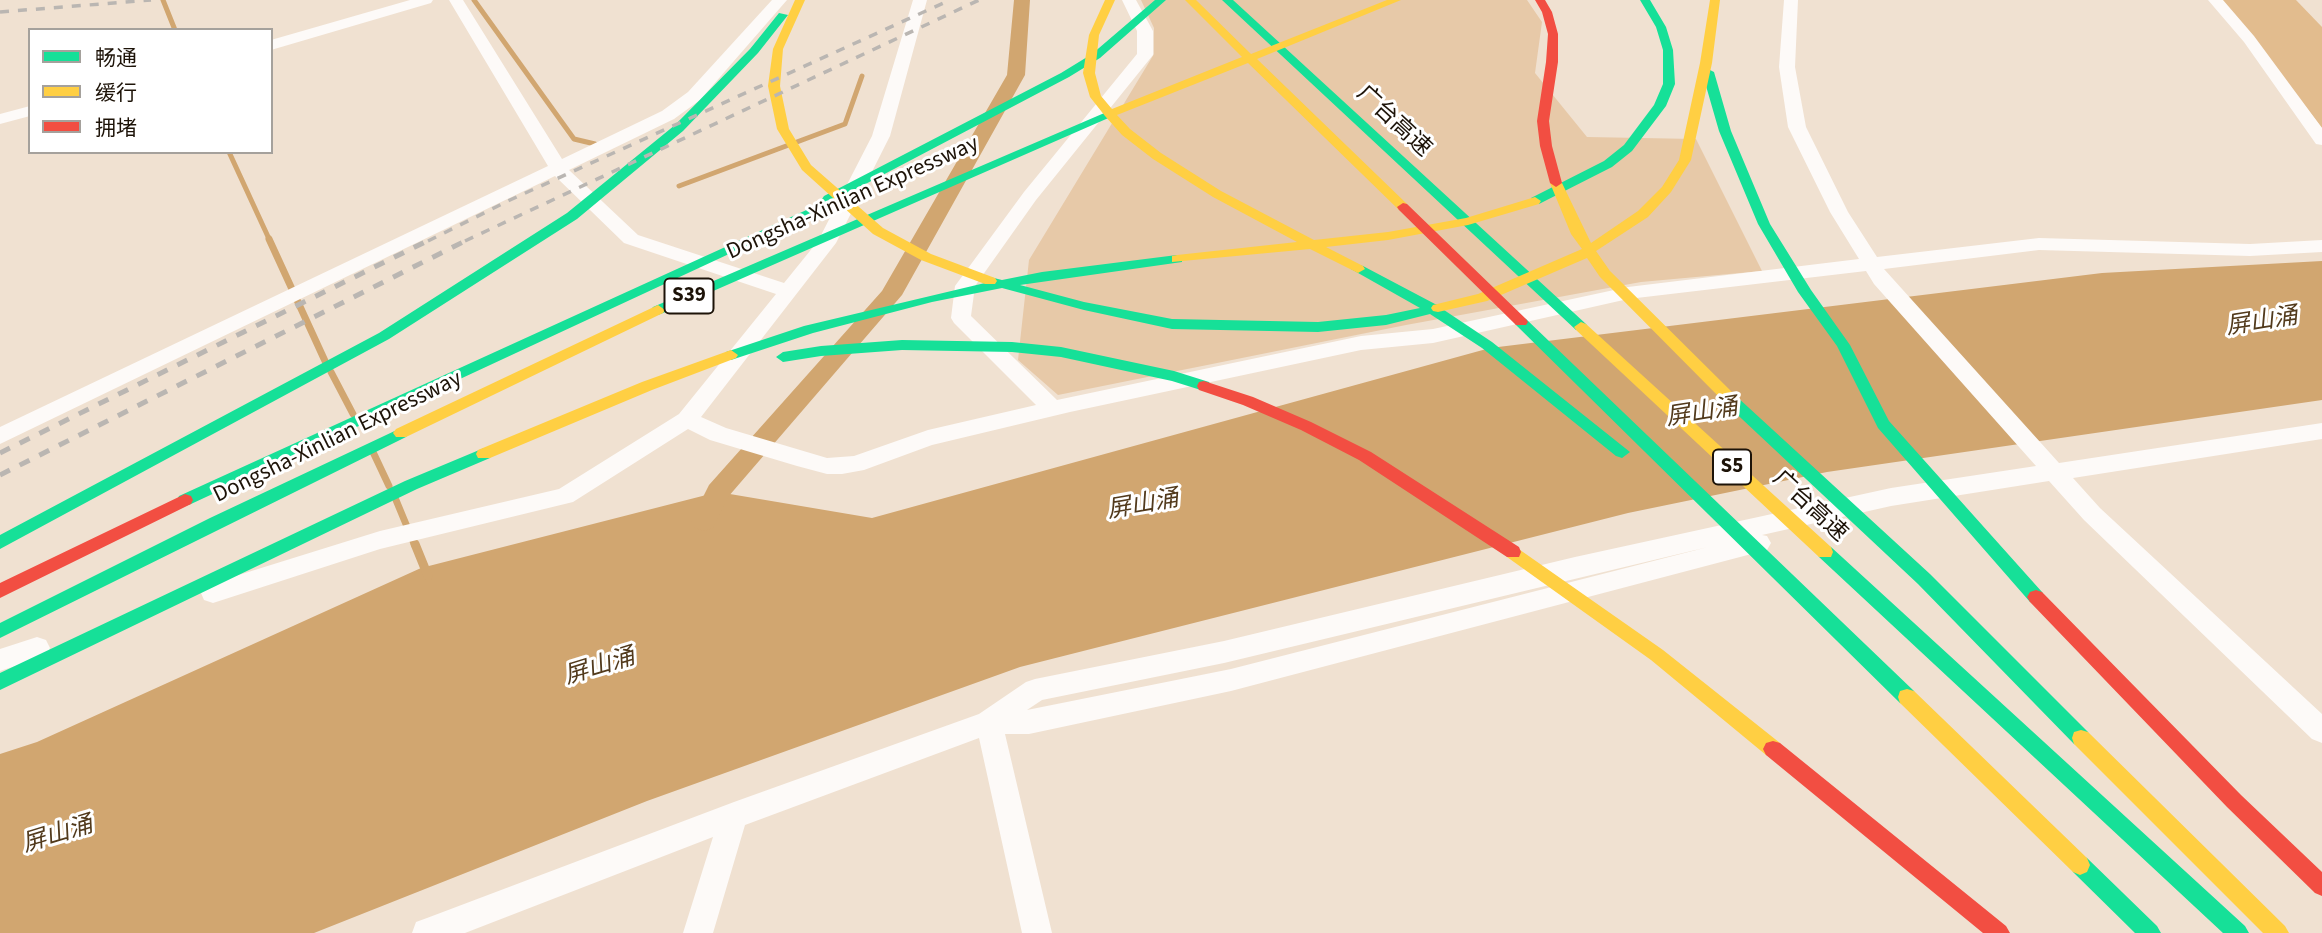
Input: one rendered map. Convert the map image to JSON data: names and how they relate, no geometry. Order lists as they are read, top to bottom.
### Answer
{
  "streets": {
    "highway": [
      "广台高速",
      "Dongsha-Xinlian Expressway",
      "S39",
      "S5"
    ]
  },
  "water": ["屏山涌"],
  "legend": ["畅通", "缓行", "拥堵"]
}
